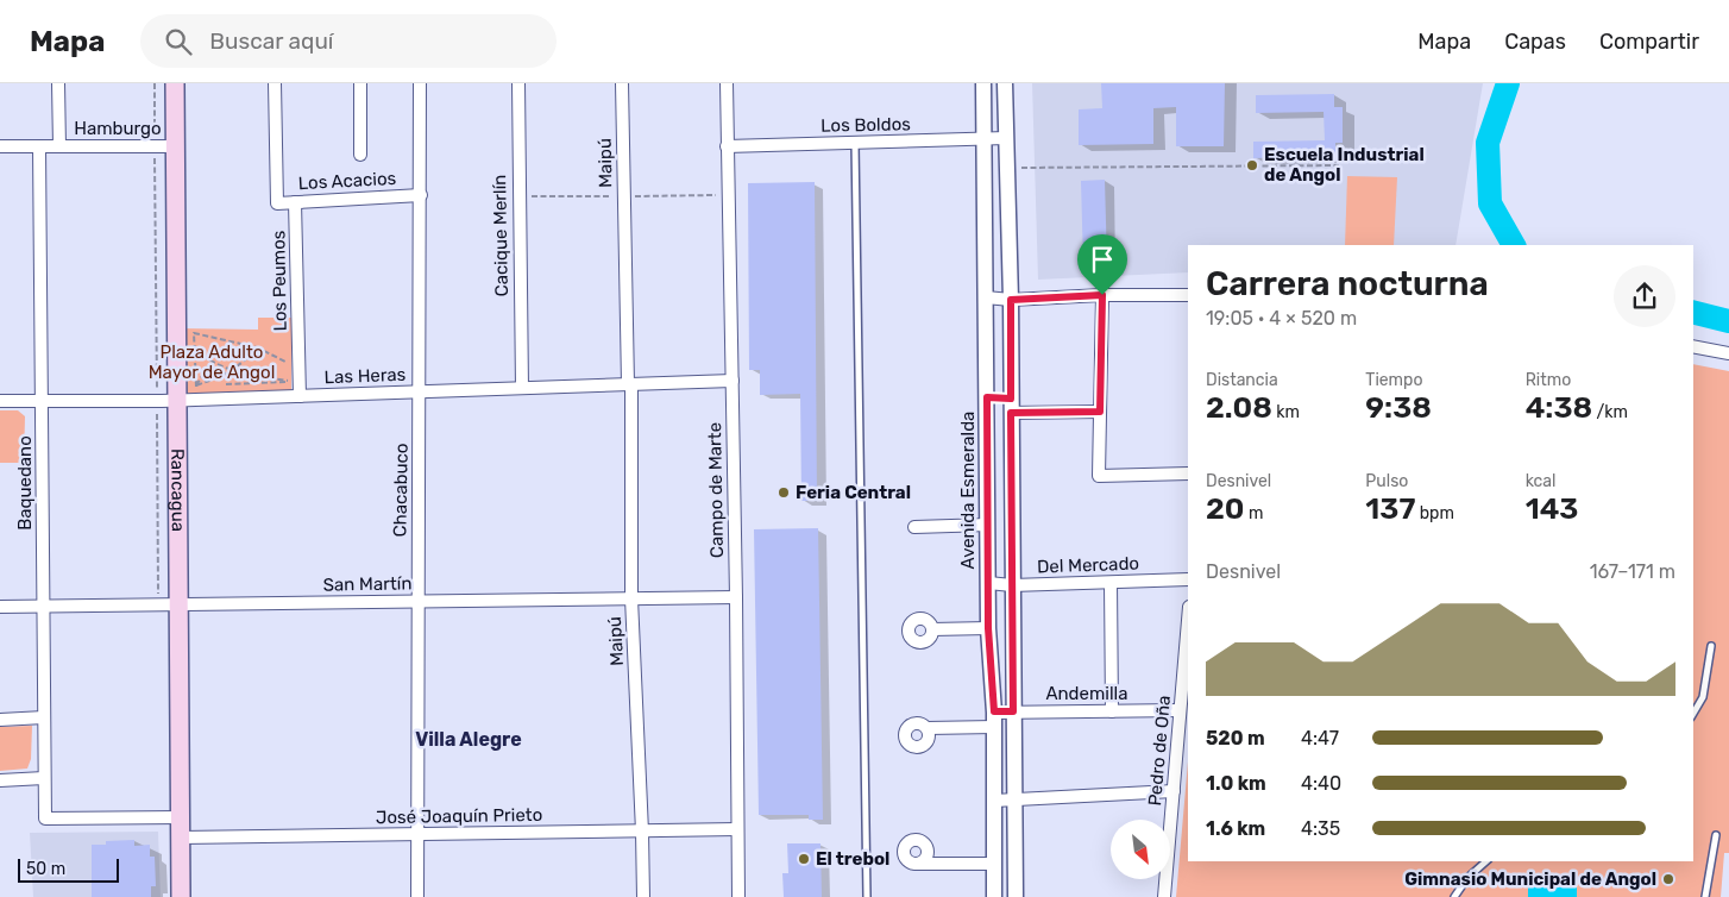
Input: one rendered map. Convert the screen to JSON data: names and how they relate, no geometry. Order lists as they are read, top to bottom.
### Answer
{
  "streets": {
    "main road": ["Rancagua"],
    "street": [
      "Los Boldos",
      "Hamburgo",
      "Maipú",
      "Los Acacios",
      "Cacique Merlín",
      "Los Peumos",
      "Las Heras",
      "Baquedano",
      "Chacabuco",
      "Campo de Marte",
      "Avenida Esmeralda",
      "Del Mercado",
      "San Martín",
      "Andemilla",
      "Pedro de Oña",
      "José Joaquín Prieto"
    ]
  },
  "crossings": [
    ["Los Boldos", "Campo de Marte"],
    ["Los Boldos", "Avenida Esmeralda"],
    ["Hamburgo", "Baquedano"],
    ["Hamburgo", "Rancagua"],
    ["Maipú", "Las Heras"],
    ["Maipú", "San Martín"],
    ["Maipú", "José Joaquín Prieto"],
    ["Los Acacios", "Los Peumos"],
    ["Los Acacios", "Chacabuco"],
    ["Cacique Merlín", "Las Heras"],
    ["Los Peumos", "Las Heras"],
    ["Las Heras", "Baquedano"],
    ["Las Heras", "Rancagua"],
    ["Las Heras", "Chacabuco"],
    ["Las Heras", "Campo de Marte"],
    ["Baquedano", "Rancagua"],
    ["Baquedano", "San Martín"],
    ["Rancagua", "San Martín"],
    ["Rancagua", "José Joaquín Prieto"],
    ["Chacabuco", "San Martín"],
    ["Chacabuco", "José Joaquín Prieto"],
    ["Campo de Marte", "San Martín"],
    ["Campo de Marte", "José Joaquín Prieto"],
    ["Avenida Esmeralda", "Del Mercado"],
    ["Avenida Esmeralda", "Andemilla"],
    ["Andemilla", "Pedro de Oña"]
  ],
  "districts": ["Villa Alegre"],
  "parks": ["Plaza Adulto Mayor de Angol"],
  "places": [
    "Escuela Industrial de Angol",
    "Feria Central",
    "El trebol",
    "Gimnasio Municipal de Angol"
  ],
  "scale_bar": "50 m",
  "north": "bottom right",
  "page": {
    "header": "Mapa",
    "search": "Buscar aquí",
    "nav": ["Mapa", "Capas", "Compartir"],
    "heading": ["Carrera nocturna", "19:05 · 4 × 520 m"],
    "stats": [
      ["Distancia", "2.08 km"],
      ["Tiempo", "9:38"],
      ["Ritmo", "4:38 /km"],
      ["Desnivel", "20 m"],
      ["Pulso", "137 bpm"],
      ["kcal", "143"]
    ],
    "chart": ["Desnivel", "167–171 m"],
    "list": [
      {
        "name": "520 m",
        "note": "4:47"
      },
      {
        "name": "1.0 km",
        "note": "4:40"
      },
      {
        "name": "1.6 km",
        "note": "4:35"
      }
    ],
    "scale": "50 m"
  }
}
